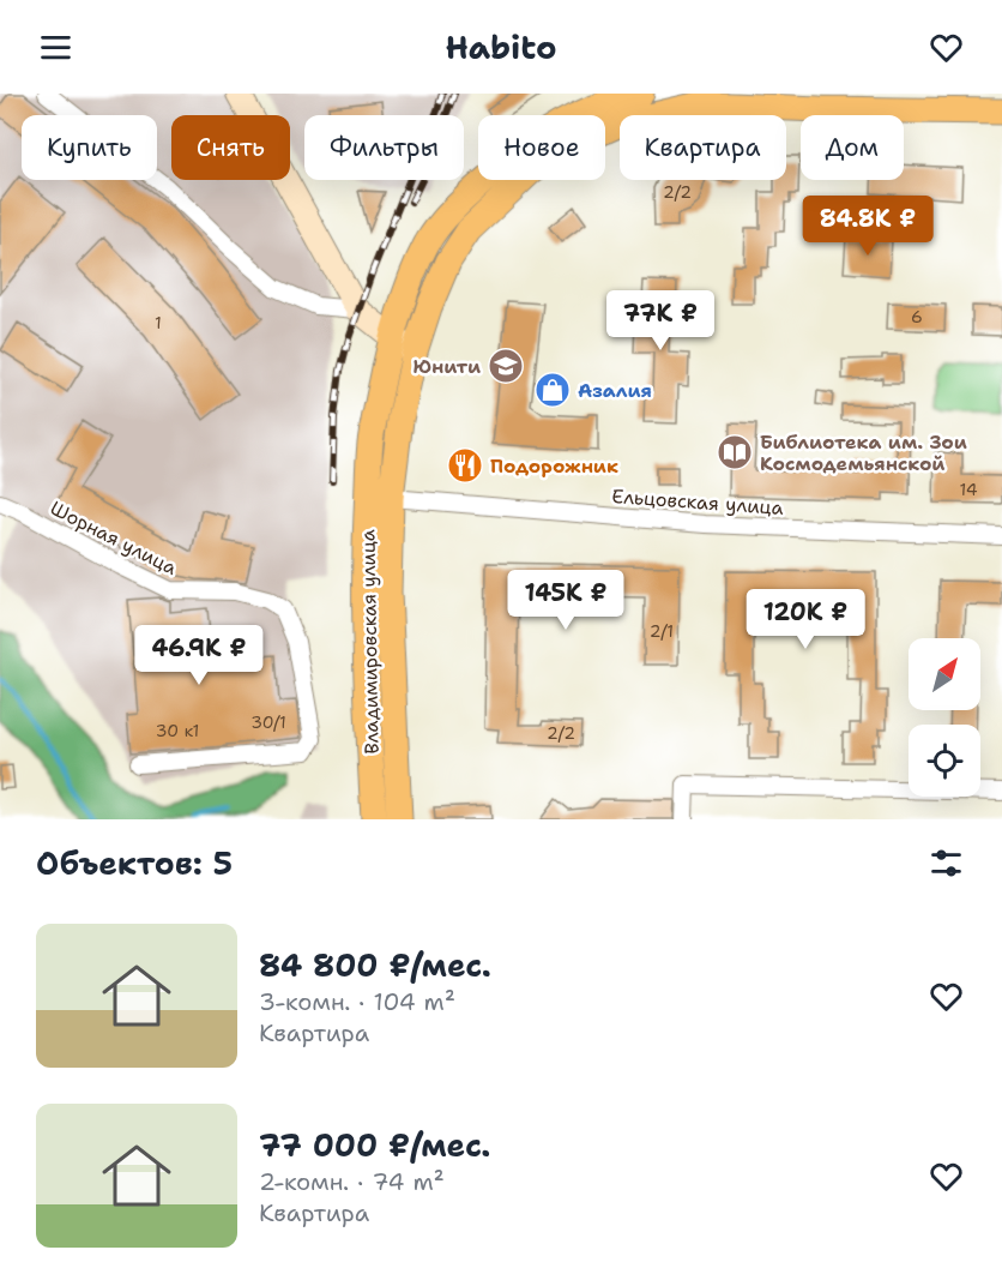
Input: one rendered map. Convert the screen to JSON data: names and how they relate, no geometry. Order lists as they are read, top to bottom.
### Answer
{
  "streets": {
    "main road": ["Владимировская улица"],
    "street": ["Ельцовская улица", "Шорная улица"]
  },
  "crossings": [
    ["Ельцовская улица", "Владимировская улица"]
  ],
  "places": {
    "school or university": ["Юнити"],
    "shop": ["Азалия"],
    "library": ["Библиотека им. Зои Космодемьянской"],
    "restaurant": ["Подорожник"]
  },
  "house_numbers": [
    "2/2",
    "6",
    "1",
    "14",
    "2/1",
    "30/1",
    "30 к1",
    "2/2"
  ],
  "north": "top right",
  "page": {
    "header": "Habito",
    "chip": [
      "Купить",
      "Снять",
      "Фильтры",
      "Новое",
      "Квартира",
      "Дом"
    ],
    "price": [
      "84.8K ₽",
      "77K ₽",
      "145K ₽",
      "120K ₽",
      "46.9K ₽"
    ],
    "heading": "Объектов: 5",
    "list": [
      {
        "name": "84 800 ₽/мес.",
        "note": "3-комн. · 104 m² · Квартира"
      },
      {
        "name": "77 000 ₽/мес.",
        "note": "2-комн. · 74 m² · Квартира"
      }
    ]
  }
}
